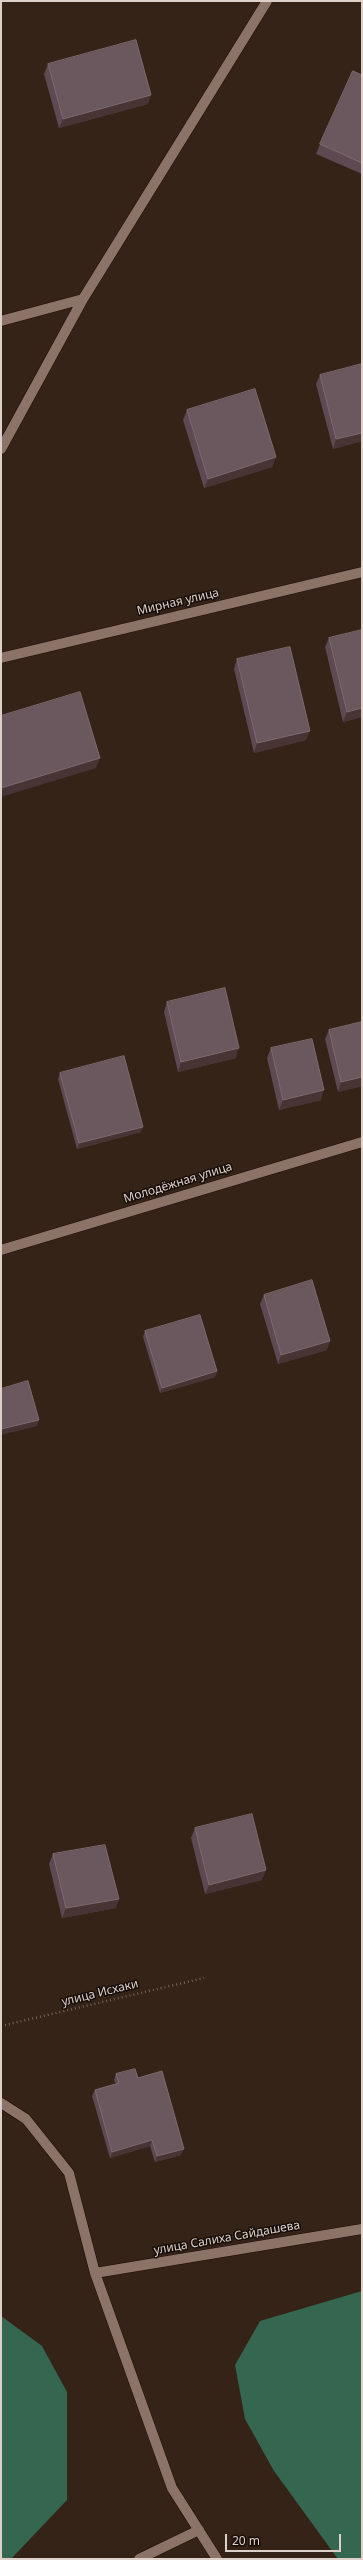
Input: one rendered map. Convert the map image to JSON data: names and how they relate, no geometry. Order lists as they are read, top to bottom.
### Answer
{
  "streets": {
    "street": ["Мирная улица", "Молодёжная улица", "улица Салиха Сайдашева"],
    "path": ["улица Исхаки"]
  },
  "scale_bar": "20 m"
}
